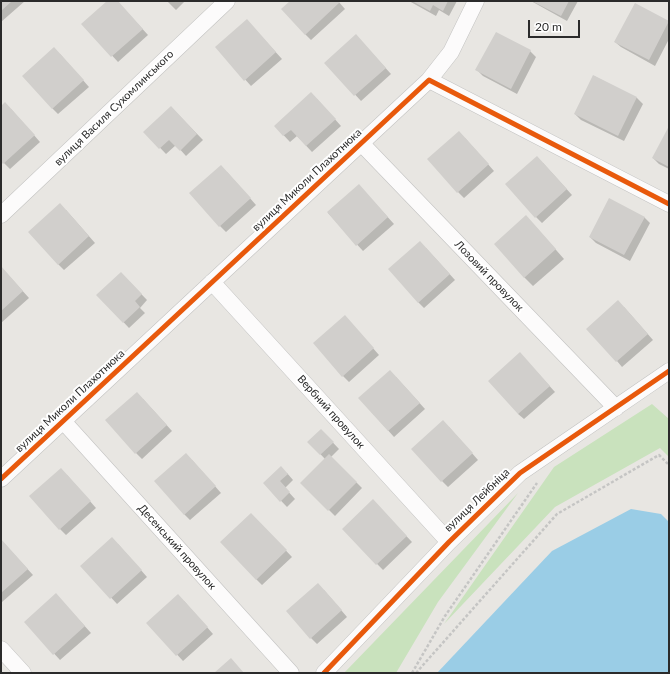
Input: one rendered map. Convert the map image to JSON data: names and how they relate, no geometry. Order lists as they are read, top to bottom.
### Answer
{
  "streets": {
    "street": [
      "вулиця Василя Сухомлинського",
      "вулиця Миколи Плахотнюка",
      "Лозовий провулок",
      "Вербний провулок",
      "вулиця Лейбніца",
      "Десенський провулок"
    ]
  },
  "crossings": [
    ["вулиця Миколи Плахотнюка", "Лозовий провулок"],
    ["вулиця Миколи Плахотнюка", "Вербний провулок"],
    ["вулиця Миколи Плахотнюка", "Десенський провулок"],
    ["Лозовий провулок", "вулиця Лейбніца"],
    ["Вербний провулок", "вулиця Лейбніца"]
  ],
  "scale_bar": "20 m"
}
